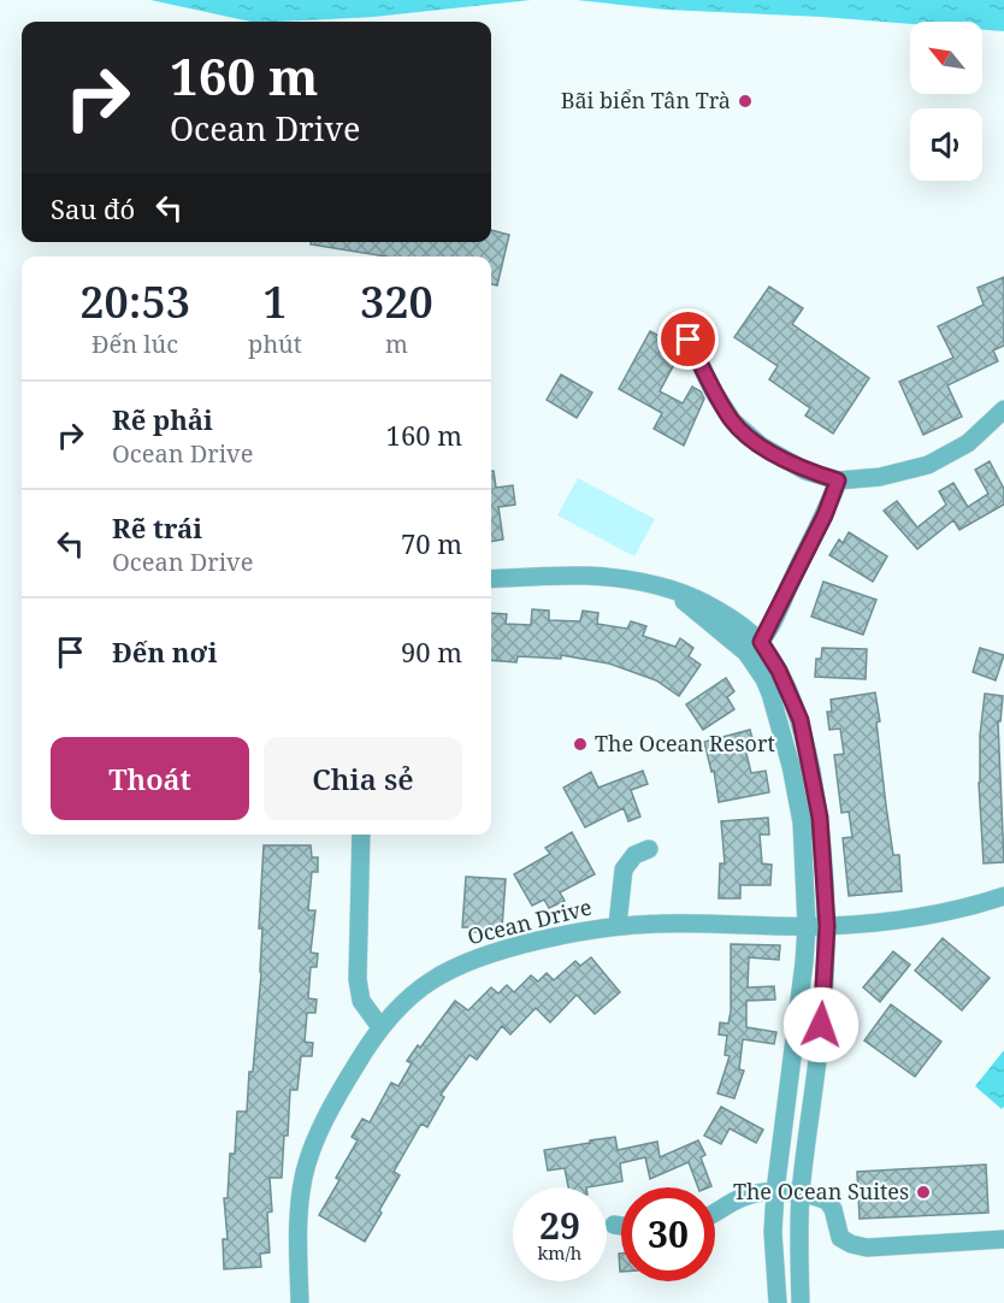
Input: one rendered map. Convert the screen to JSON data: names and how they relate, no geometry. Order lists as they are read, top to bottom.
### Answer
{
  "streets": {
    "street": ["Ocean Drive"]
  },
  "places": ["Bãi biển Tân Trà", "The Ocean Resort", "The Ocean Suites"],
  "north": "top left",
  "page": {
    "turn": ["160 m", "Ocean Drive"],
    "then": "Sau đó",
    "eta": [
      "20:53",
      "Đến lúc",
      "1",
      "phút",
      "320",
      "m"
    ],
    "list": [
      {
        "name": "Rẽ phải",
        "note": "Ocean Drive",
        "value": "160 m"
      },
      {
        "name": "Rẽ trái",
        "note": "Ocean Drive",
        "value": "70 m"
      },
      {
        "name": "Đến nơi",
        "value": "90 m"
      }
    ],
    "buttons": ["Thoát", "Chia sẻ"],
    "speed": "29 km/h",
    "limit": "30"
  }
}
